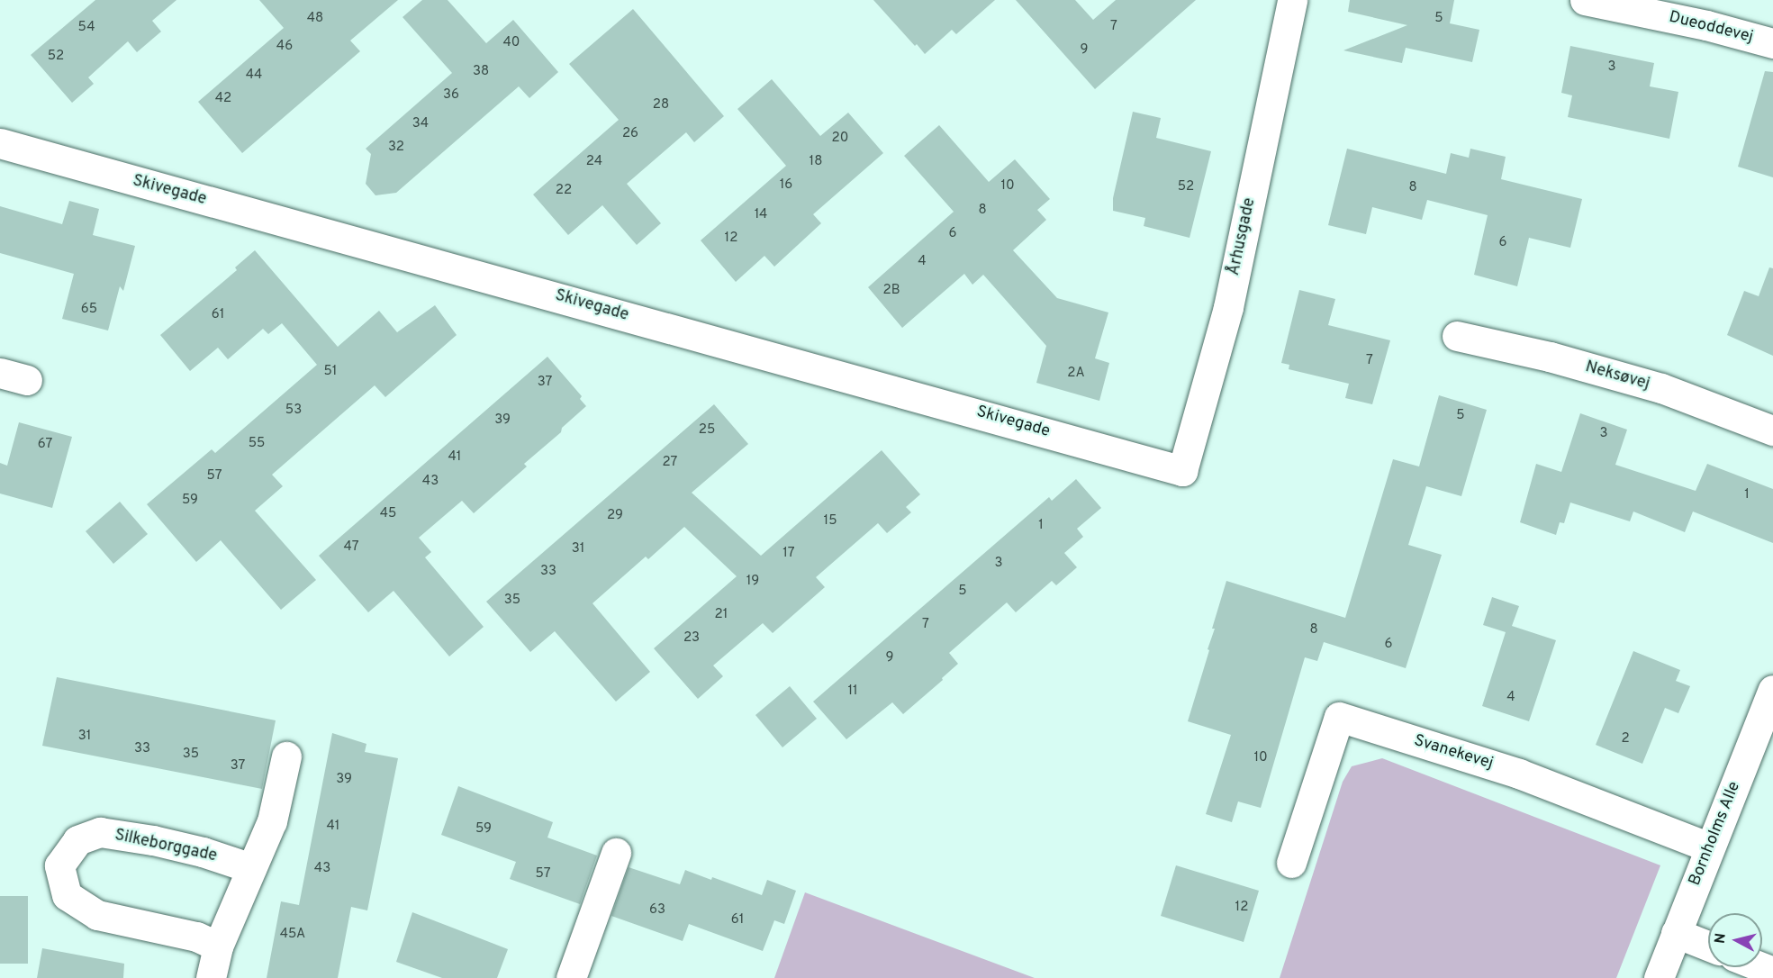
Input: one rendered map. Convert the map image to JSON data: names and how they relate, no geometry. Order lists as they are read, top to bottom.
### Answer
{
  "streets": {
    "street": [
      "Dueoddevej",
      "Skivegade",
      "Århusgade",
      "Neksøvej",
      "Svanekevej",
      "Bornholms Alle",
      "Silkeborggade"
    ]
  },
  "crossings": [
    ["Skivegade", "Århusgade"],
    ["Svanekevej", "Bornholms Alle"]
  ],
  "house_numbers": [
    "48",
    "5",
    "7",
    "54",
    "40",
    "46",
    "9",
    "52",
    "3",
    "38",
    "44",
    "36",
    "42",
    "28",
    "34",
    "26",
    "20",
    "32",
    "24",
    "18",
    "16",
    "10",
    "52",
    "8",
    "22",
    "8",
    "14",
    "6",
    "12",
    "6",
    "4",
    "2B",
    "65",
    "61",
    "7",
    "51",
    "2A",
    "37",
    "53",
    "5",
    "39",
    "25",
    "3",
    "55",
    "67",
    "41",
    "27",
    "57",
    "43",
    "1",
    "59",
    "45",
    "29",
    "15",
    "1",
    "47",
    "31",
    "17",
    "3",
    "33",
    "19",
    "5",
    "35",
    "21",
    "7",
    "8",
    "23",
    "6",
    "9",
    "11",
    "4",
    "31",
    "2",
    "33",
    "35",
    "10",
    "37",
    "39",
    "41",
    "59",
    "43",
    "57",
    "12",
    "63",
    "61",
    "45A"
  ],
  "north": "left"
}
